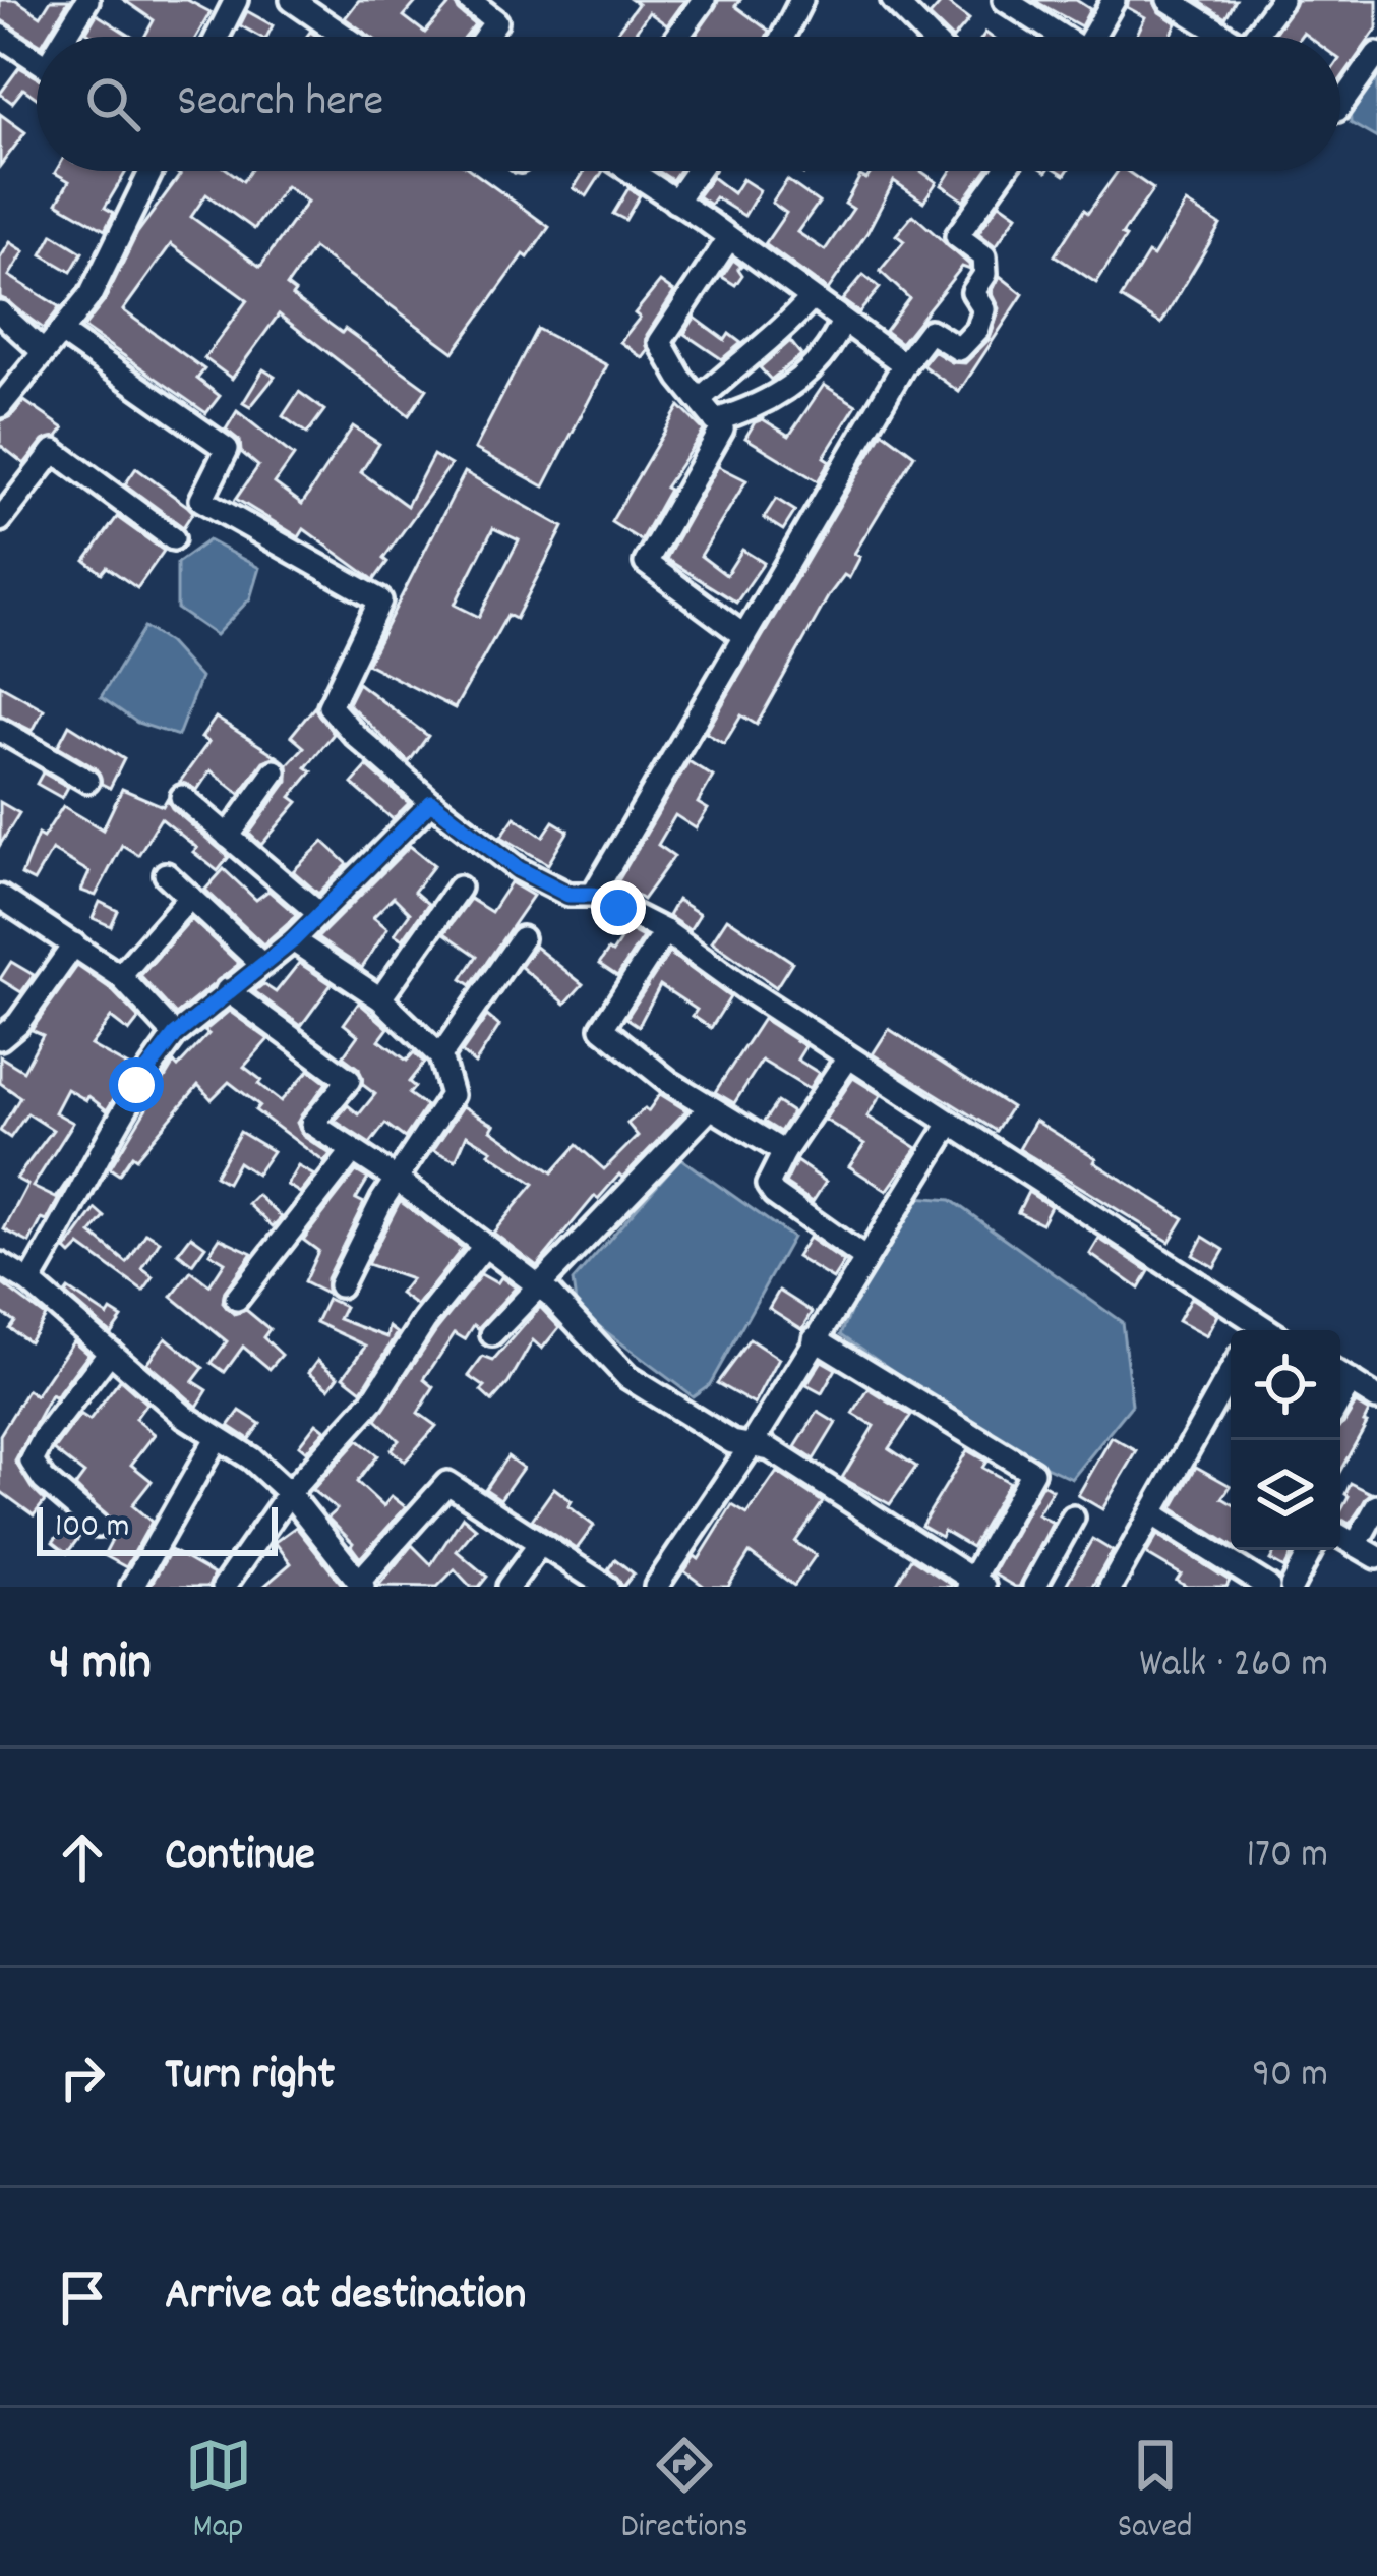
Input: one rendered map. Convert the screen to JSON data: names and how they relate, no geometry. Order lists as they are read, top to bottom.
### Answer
{
  "scale_bar": "100 m",
  "page": {
    "search": "Search here",
    "scale": "100 m",
    "heading": ["4 min", "Walk · 260 m"],
    "list": [
      ["Continue", "170 m"],
      ["Turn right", "90 m"],
      "Arrive at destination"
    ],
    "nav": ["Map", "Directions", "Saved"]
  }
}
